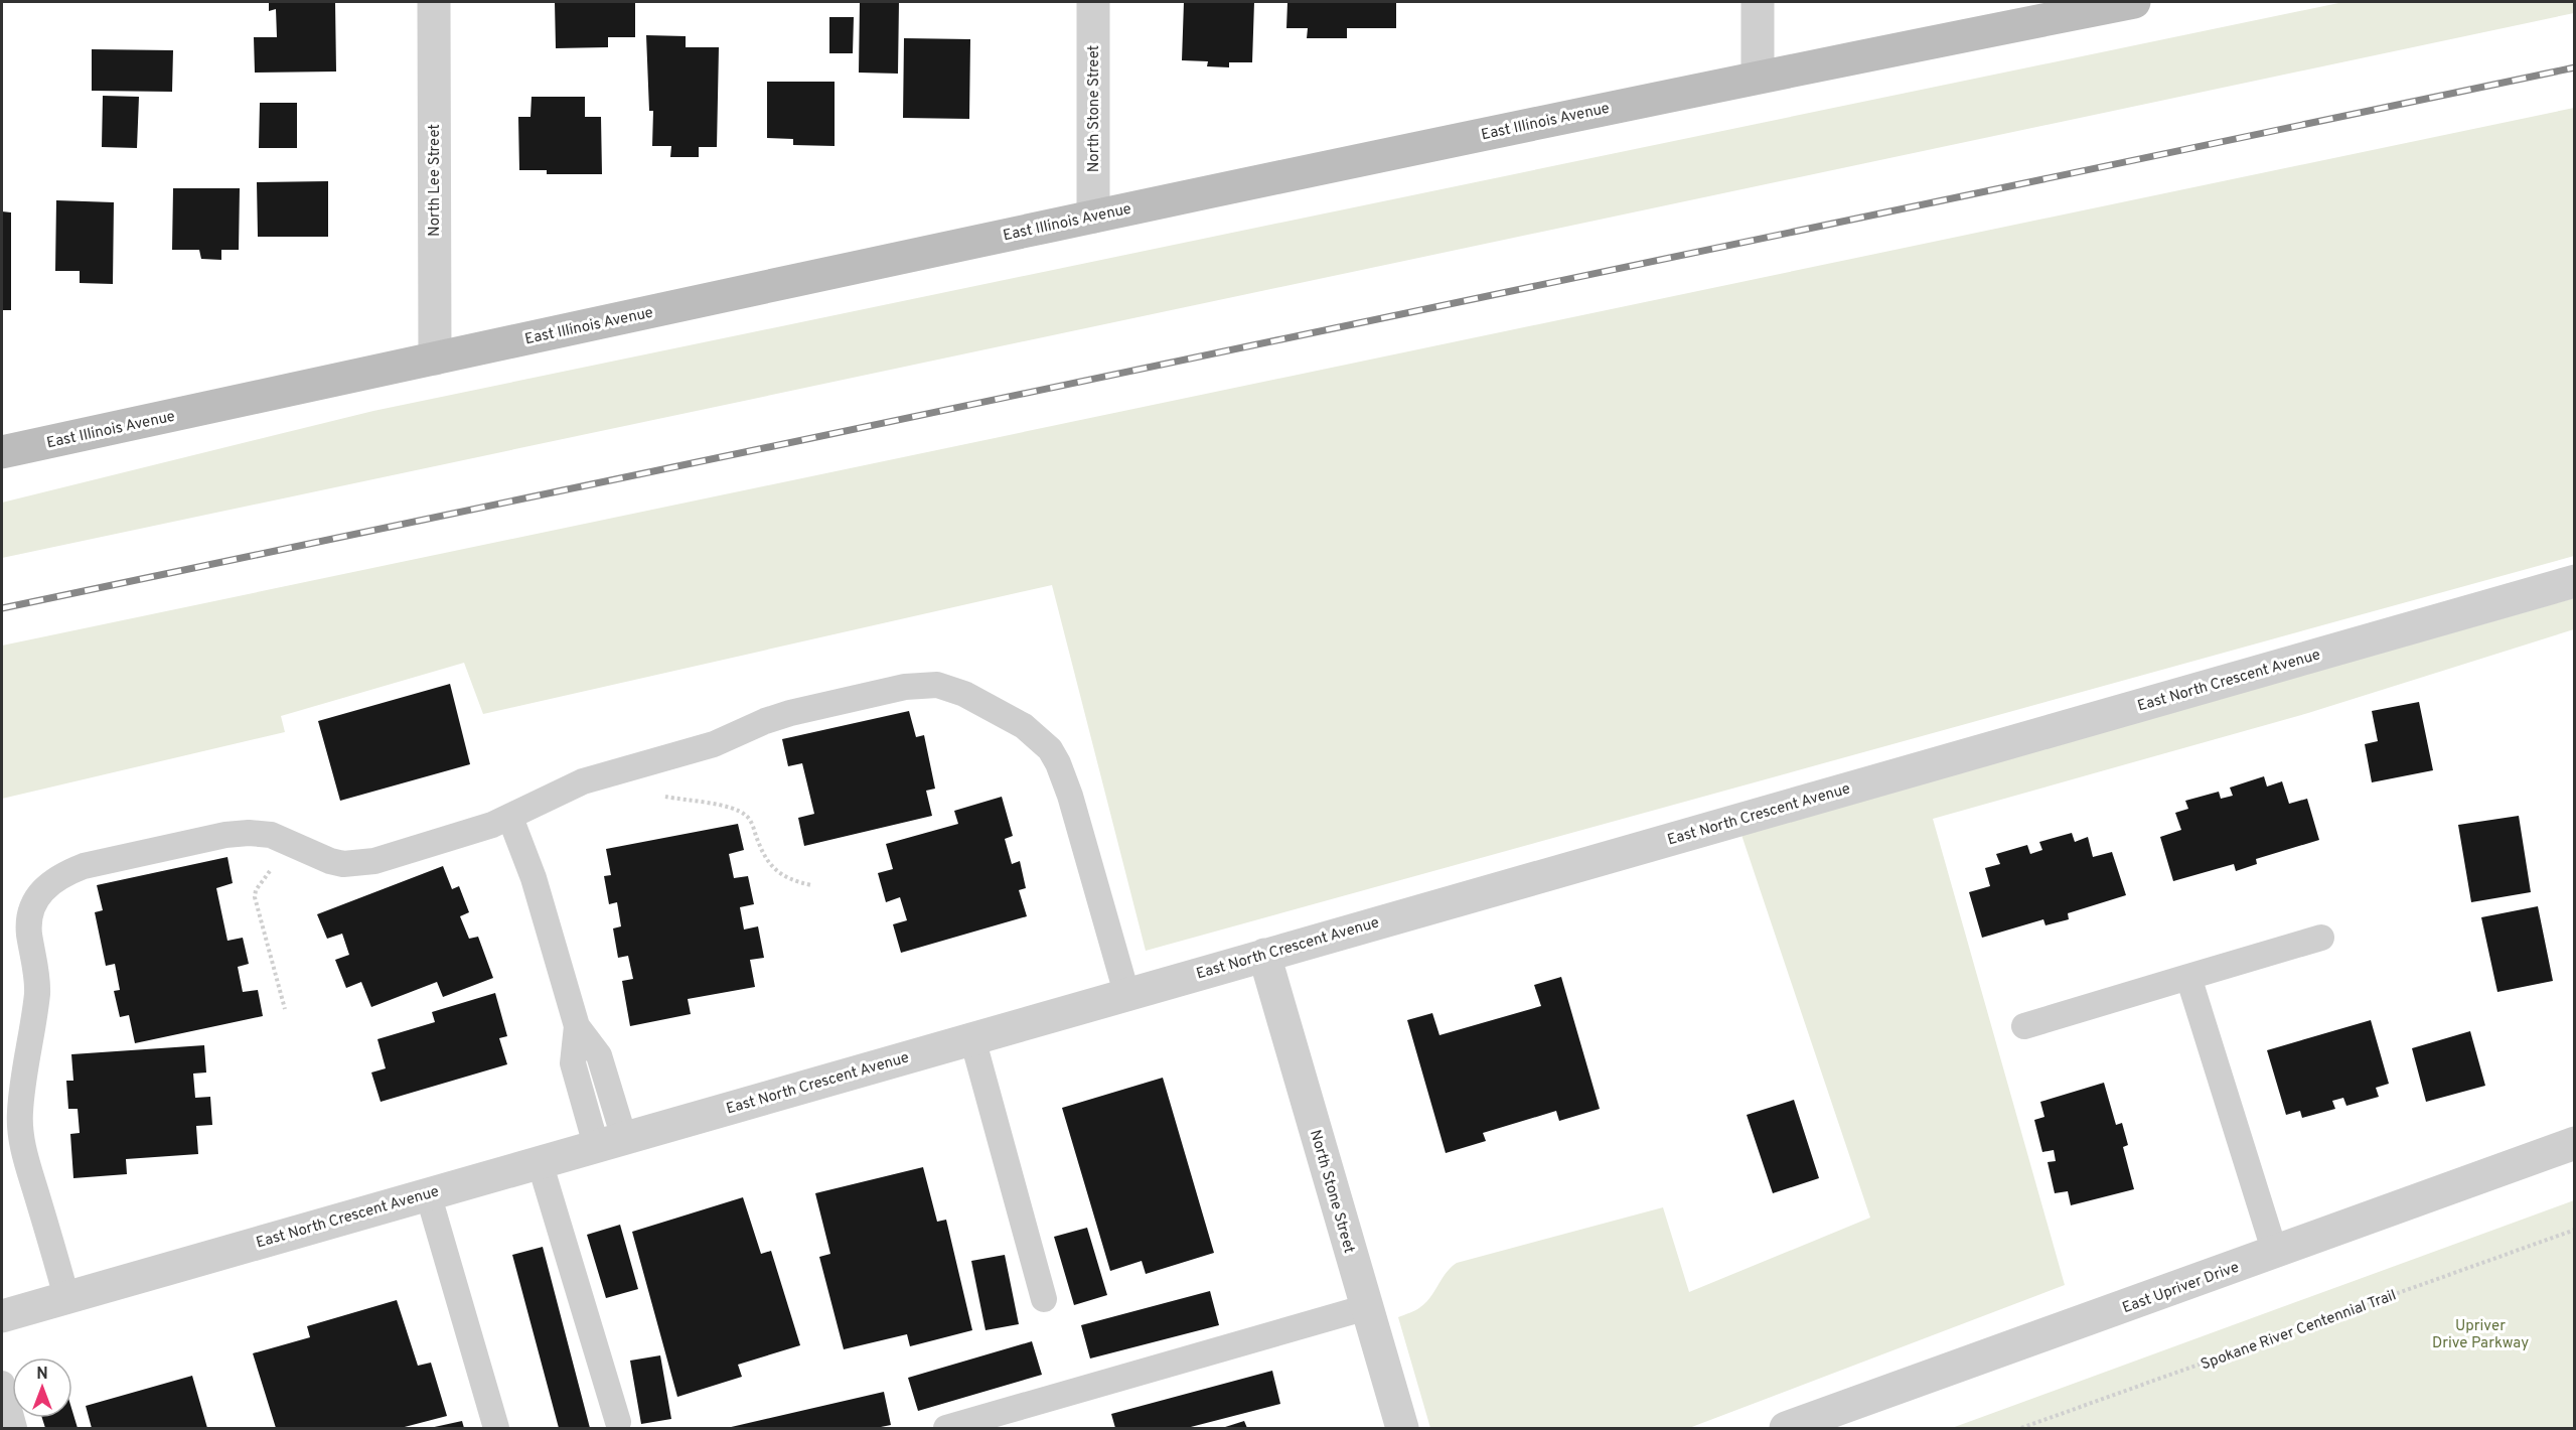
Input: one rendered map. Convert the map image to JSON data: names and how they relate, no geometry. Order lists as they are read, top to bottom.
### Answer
{
  "streets": {
    "main road": ["East Illinois Avenue"],
    "street": [
      "North Stone Street",
      "North Lee Street",
      "East North Crescent Avenue",
      "East Upriver Drive"
    ],
    "path": ["Spokane River Centennial Trail"]
  },
  "crossings": [
    ["North Stone Street", "East Illinois Avenue"],
    ["North Stone Street", "East North Crescent Avenue"],
    ["East Illinois Avenue", "North Lee Street"]
  ],
  "parks": ["Upriver Drive Parkway"],
  "north": "top"
}
